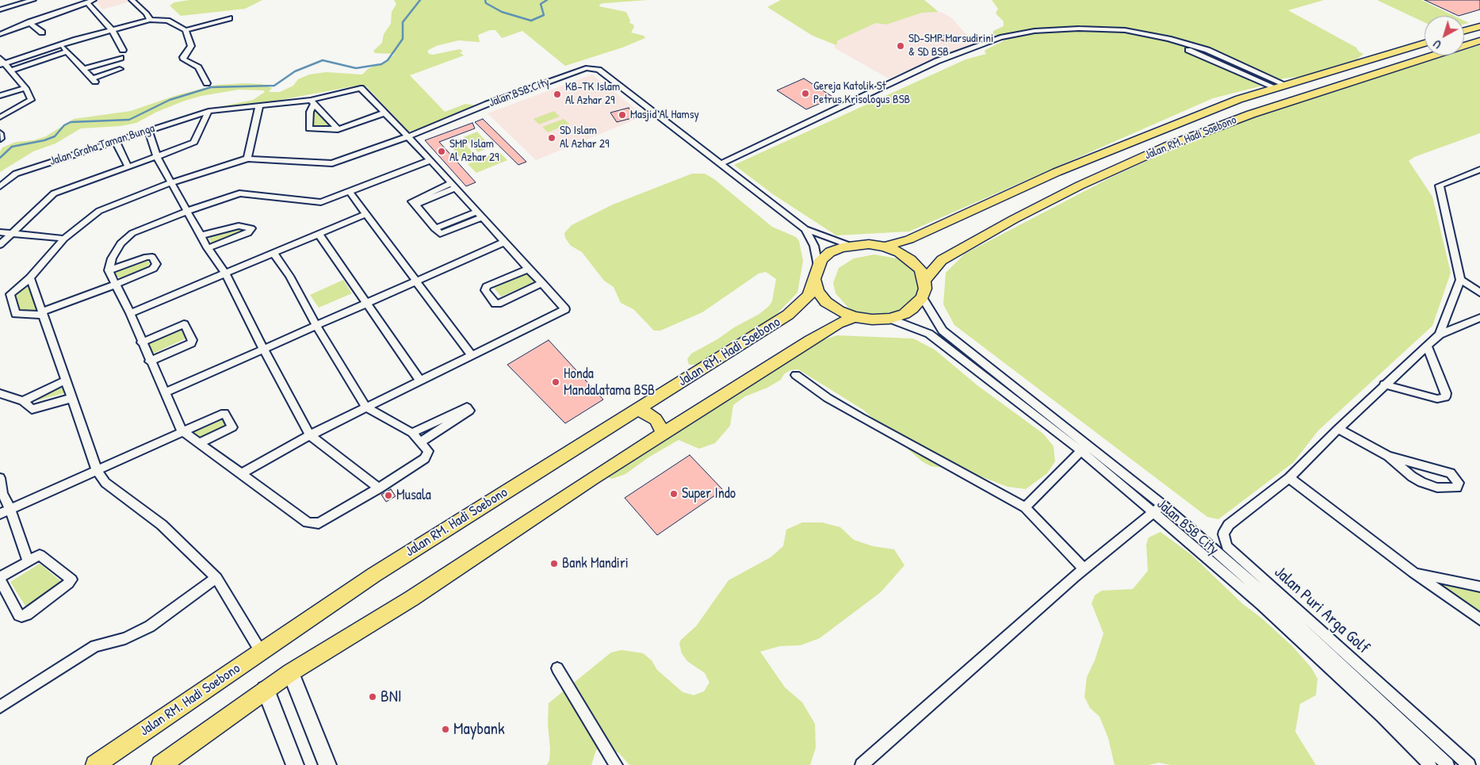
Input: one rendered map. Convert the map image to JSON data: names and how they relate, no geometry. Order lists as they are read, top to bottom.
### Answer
{
  "streets": {
    "main road": ["Jalan RM. Hadi Soebono"],
    "street": ["Jalan BSB City", "Jalan Graha Taman Bunga", "Jalan Puri Arga Golf"]
  },
  "crossings": [
    ["Jalan BSB City", "Jalan RM. Hadi Soebono"],
    ["Jalan BSB City", "Jalan Graha Taman Bunga"]
  ],
  "places": [
    "SD-SMP Marsudirini & SD BSB",
    "Gereja Katolik St Petrus Krisologus BSB",
    "KB-TK Islam Al Azhar 29",
    "Masjid Al Hamsy",
    "SD Islam Al Azhar 29",
    "SMP Islam Al Azhar 29",
    "Honda Mandalatama BSB",
    "Super Indo",
    "Musala",
    "Bank Mandiri",
    "BNI",
    "Maybank"
  ],
  "north": "bottom left"
}
